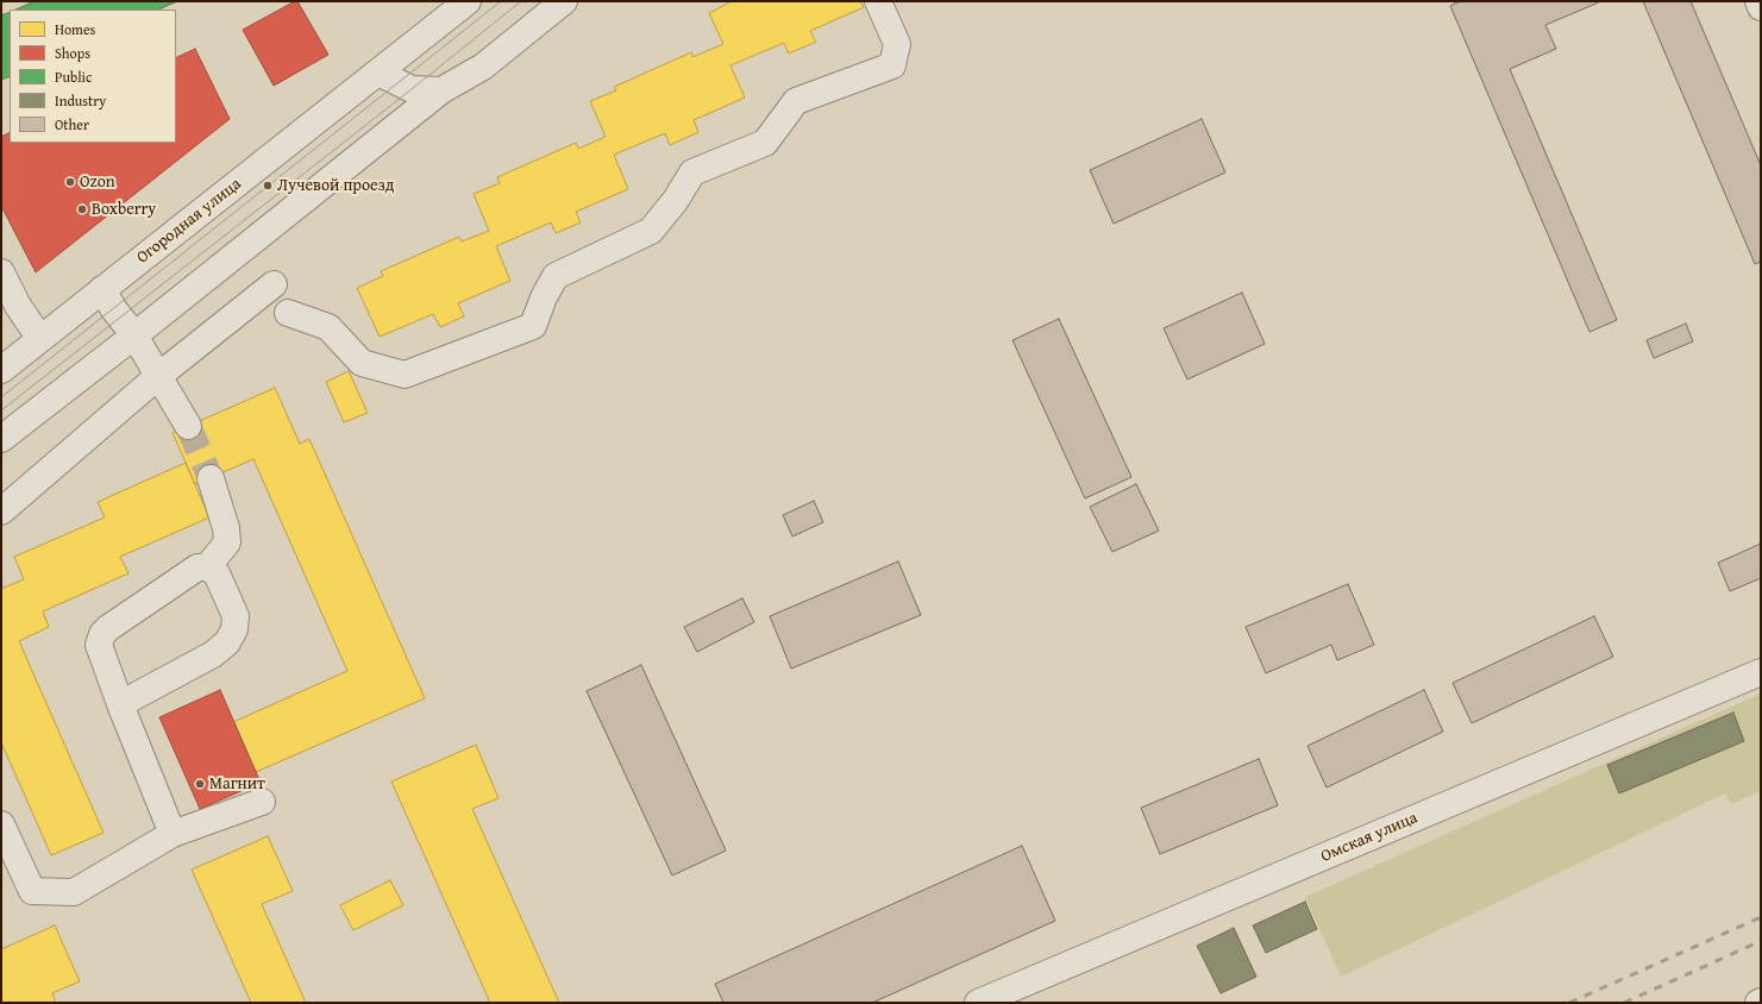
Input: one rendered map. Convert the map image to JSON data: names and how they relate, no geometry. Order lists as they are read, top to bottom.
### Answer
{
  "streets": {
    "street": ["Огородная улица", "Омская улица"]
  },
  "places": [
    "Ozon",
    "Лучевой проезд",
    "Boxberry",
    "Магнит"
  ],
  "legend": [
    "Homes",
    "Shops",
    "Public",
    "Industry",
    "Other"
  ]
}
